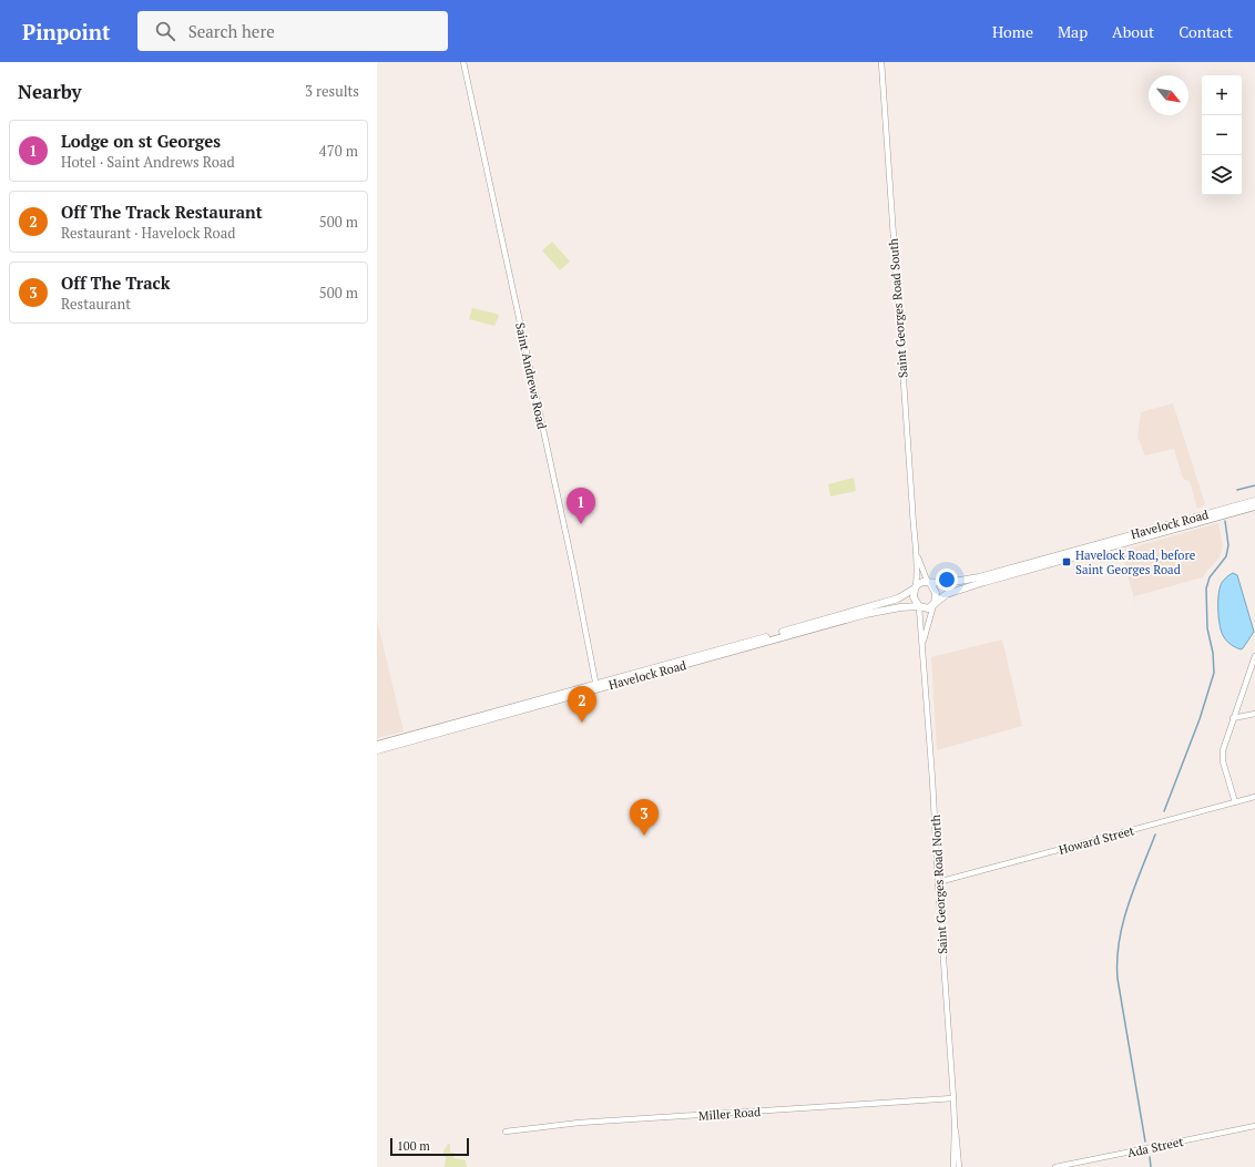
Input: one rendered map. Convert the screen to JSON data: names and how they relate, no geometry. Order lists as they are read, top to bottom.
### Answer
{
  "streets": {
    "main road": ["Havelock Road"],
    "street": [
      "Saint Georges Road South",
      "Saint Andrews Road",
      "Howard Street",
      "Saint Georges Road North",
      "Miller Road",
      "Ada Street"
    ]
  },
  "crossings": [
    ["Saint Georges Road South", "Havelock Road"],
    ["Saint Georges Road South", "Saint Georges Road North"],
    ["Saint Andrews Road", "Havelock Road"],
    ["Havelock Road", "Saint Georges Road North"],
    ["Howard Street", "Saint Georges Road North"],
    ["Saint Georges Road North", "Miller Road"]
  ],
  "places": {
    "transit": ["Havelock Road, before Saint Georges Road"]
  },
  "scale_bar": "100 m",
  "north": "bottom right",
  "page": {
    "header": "Pinpoint",
    "search": "Search here",
    "nav": [
      "Home",
      "Map",
      "About",
      "Contact"
    ],
    "heading": ["Nearby", "3 results"],
    "map_buttons": ["+", "−"],
    "list": [
      {
        "mark": "1",
        "name": "Lodge on st Georges",
        "note": "Hotel · Saint Andrews Road",
        "value": "470 m"
      },
      {
        "mark": "2",
        "name": "Off The Track Restaurant",
        "note": "Restaurant · Havelock Road",
        "value": "500 m"
      },
      {
        "mark": "3",
        "name": "Off The Track",
        "note": "Restaurant",
        "value": "500 m"
      }
    ],
    "pins": ["1", "2", "3"],
    "scale": "100 m"
  }
}
